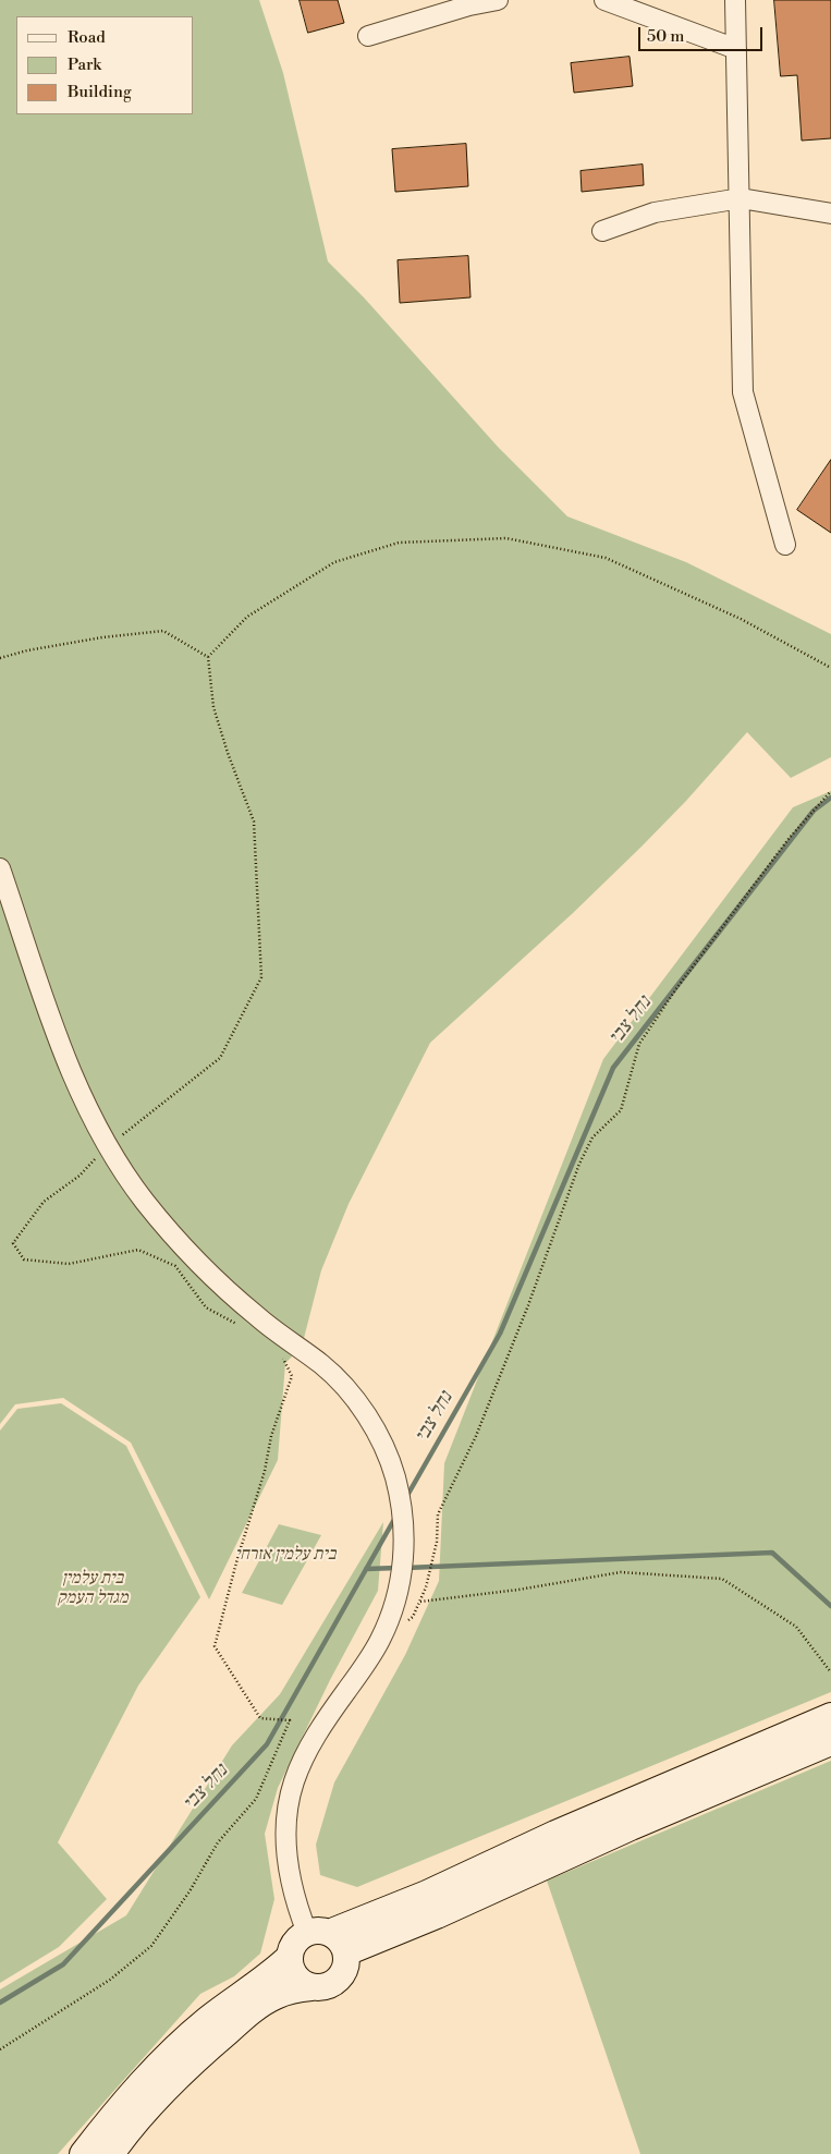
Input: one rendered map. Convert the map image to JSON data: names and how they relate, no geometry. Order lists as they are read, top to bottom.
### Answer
{
  "water": ["נחל צבי"],
  "parks": ["בית עלמין אזרחי", "בית עלמין מגדל העמק"],
  "legend": ["Road", "Park", "Building"],
  "scale_bar": "50 m"
}
